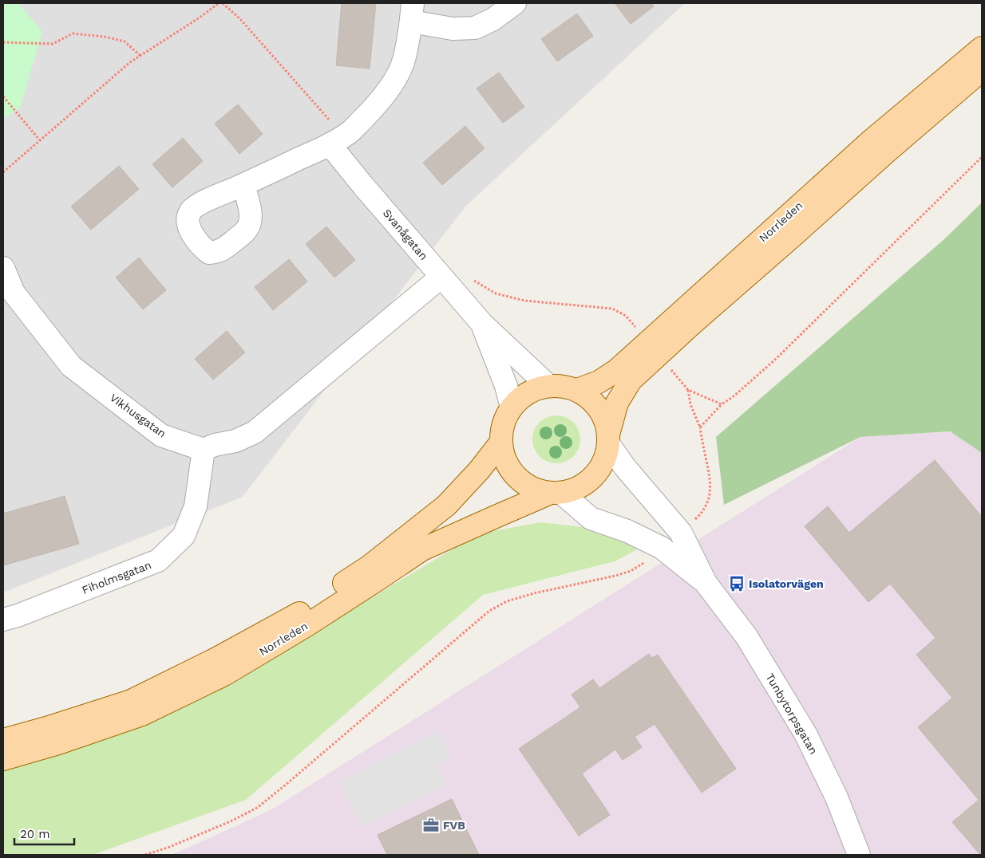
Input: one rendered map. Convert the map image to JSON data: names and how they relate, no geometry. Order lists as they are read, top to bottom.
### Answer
{
  "streets": {
    "main road": ["Norrleden"],
    "street": [
      "Svanågatan",
      "Vikhusgatan",
      "Fiholmsgatan",
      "Tunbytorpsgatan"
    ]
  },
  "crossings": [
    ["Norrleden", "Svanågatan"],
    ["Norrleden", "Tunbytorpsgatan"],
    ["Svanågatan", "Tunbytorpsgatan"],
    ["Vikhusgatan", "Fiholmsgatan"]
  ],
  "places": {
    "bus stop": ["Isolatorvägen"],
    "office": ["FVB"]
  },
  "scale_bar": "20 m"
}
